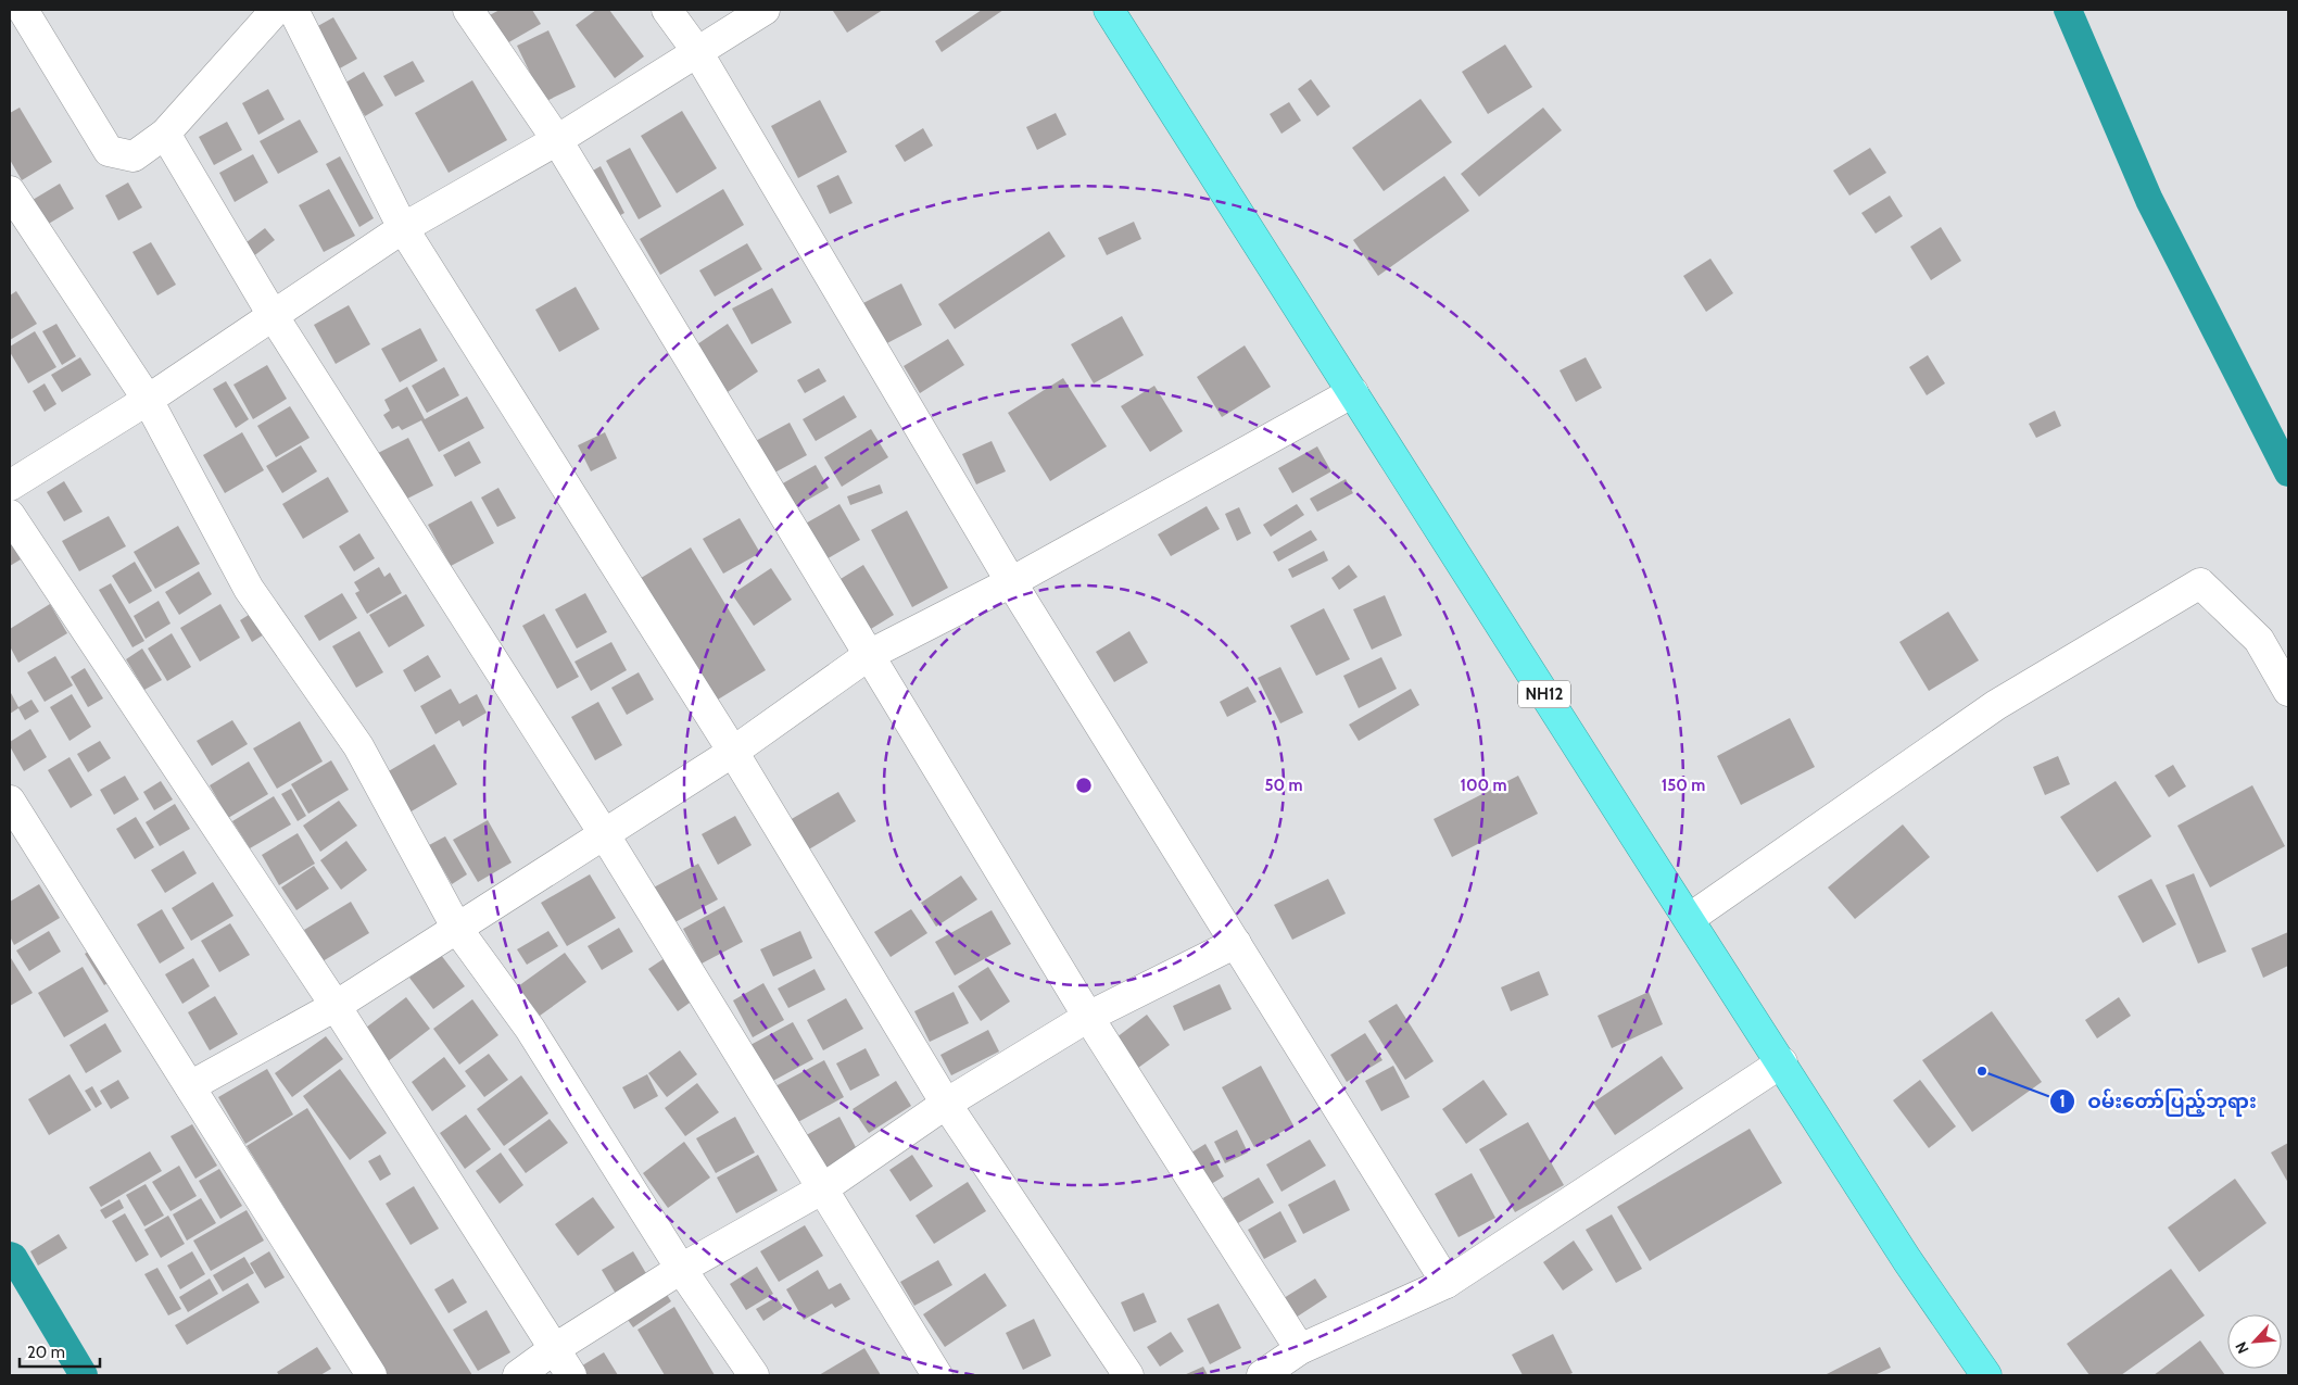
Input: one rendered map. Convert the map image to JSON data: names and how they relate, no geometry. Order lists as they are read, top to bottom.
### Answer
{
  "streets": {
    "highway": ["NH12"]
  },
  "places": ["ဝမ်းတော်ပြည့်ဘုရား"],
  "scale_bar": "20 m",
  "north": "bottom left",
  "rings": ["50 m", "100 m", "150 m"]
}
